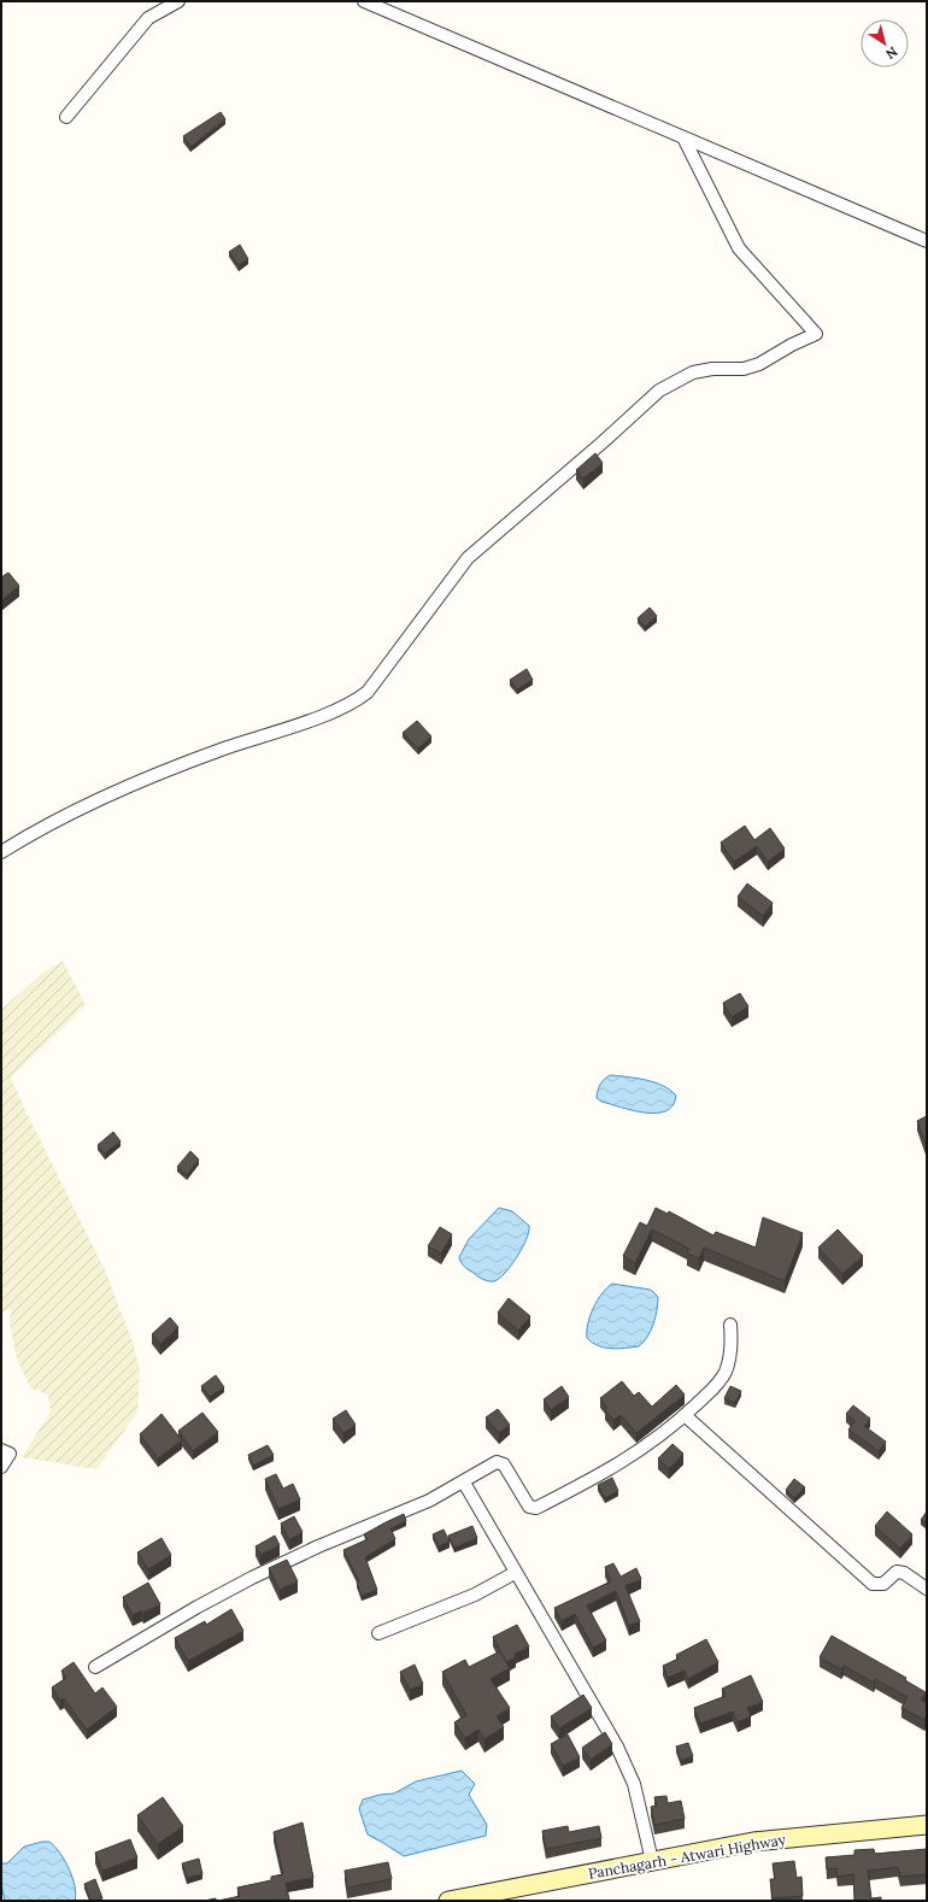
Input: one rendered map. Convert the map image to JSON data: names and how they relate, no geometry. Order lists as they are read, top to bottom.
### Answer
{
  "streets": {
    "main road": ["Panchagarh - Atwari Highway"]
  },
  "north": "bottom right"
}
